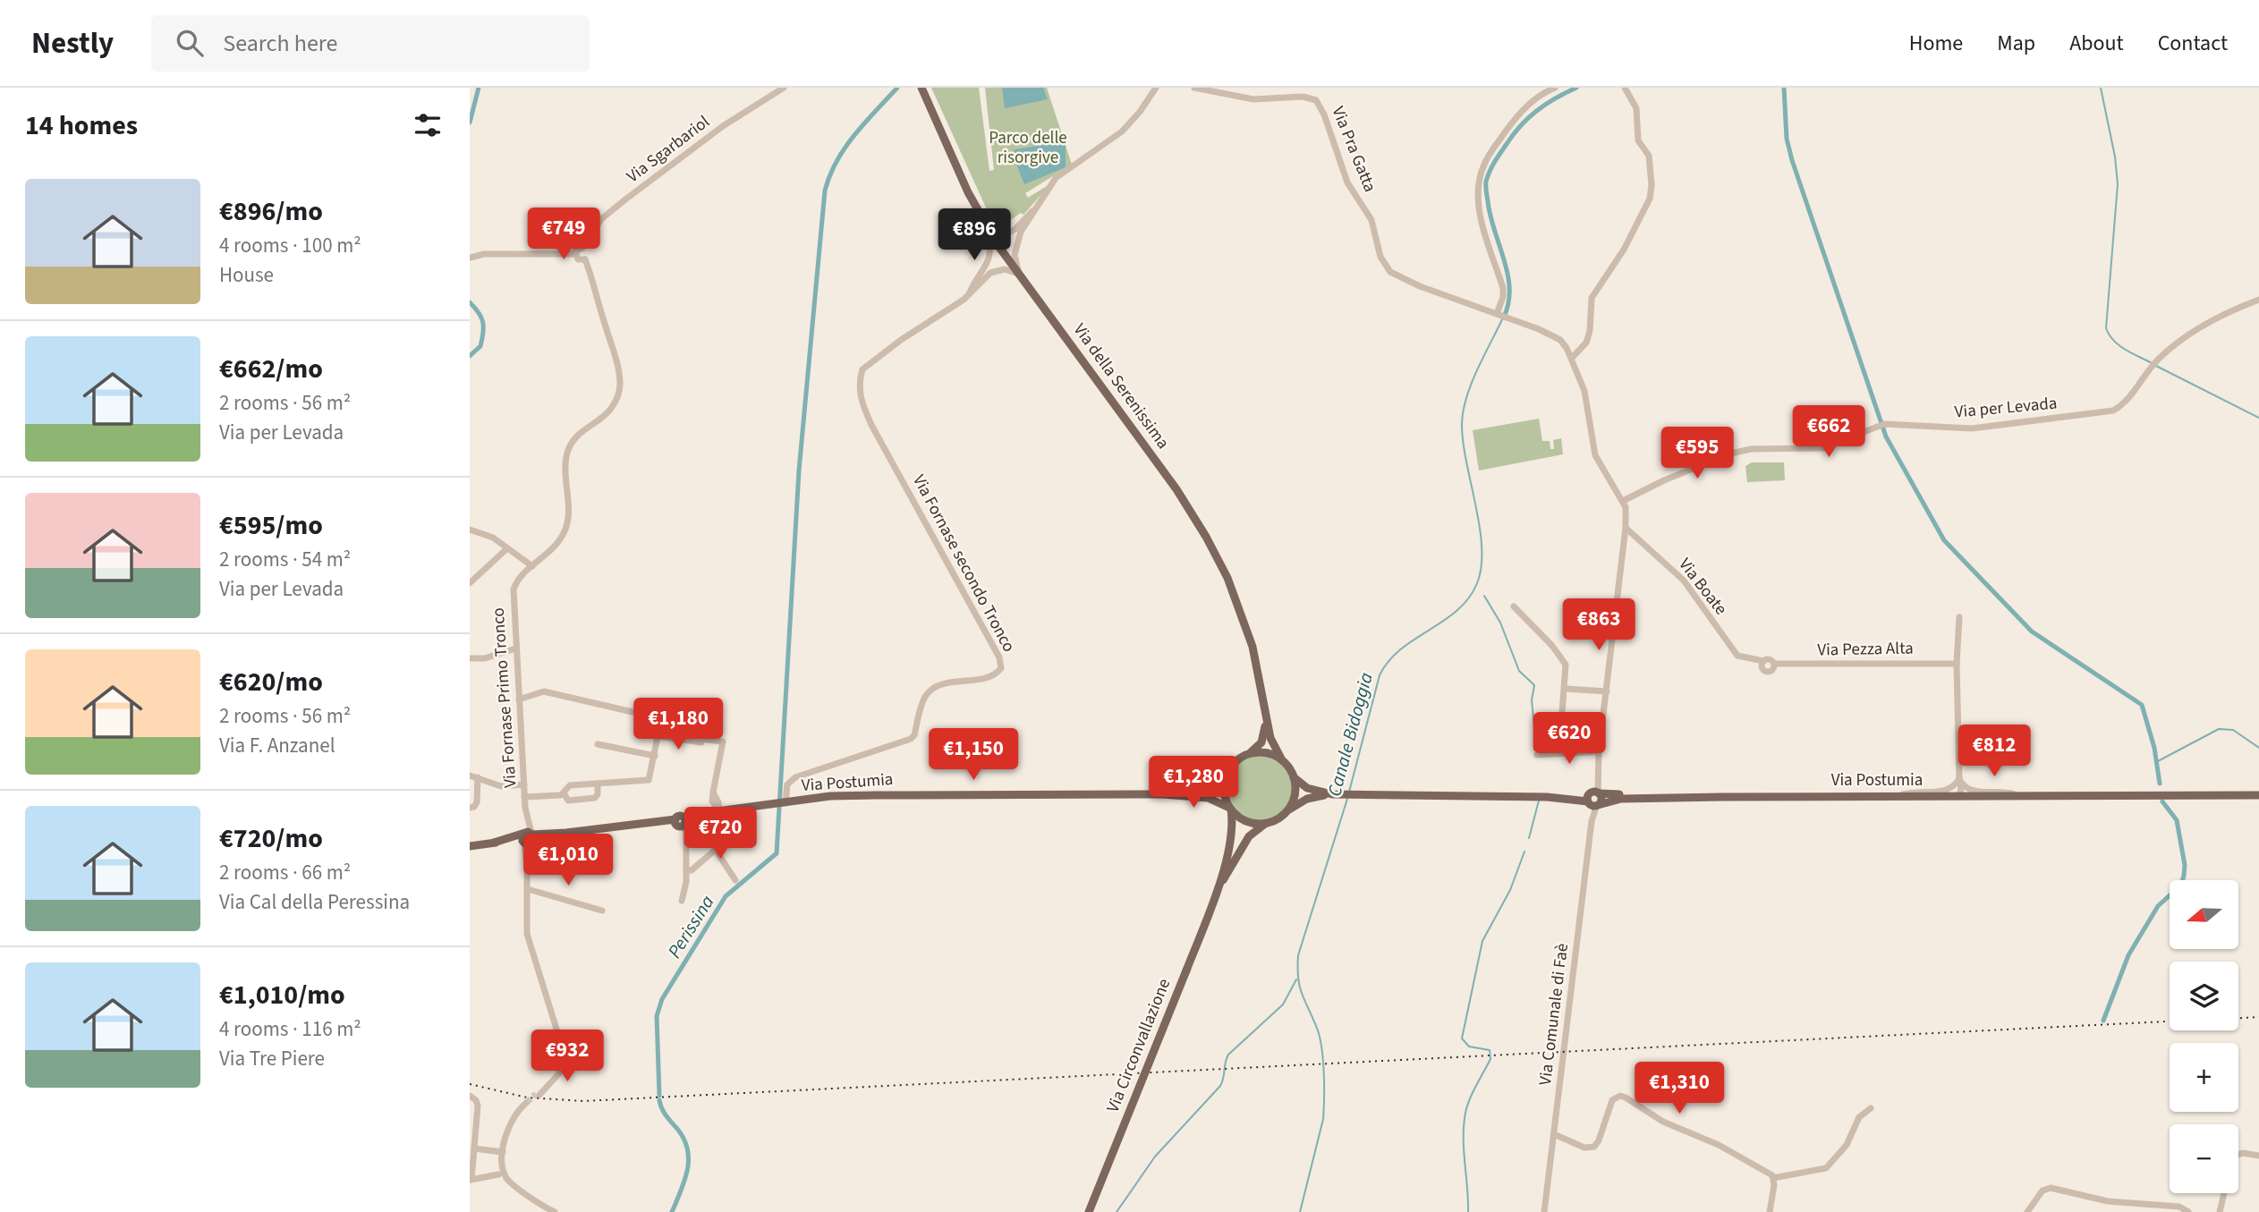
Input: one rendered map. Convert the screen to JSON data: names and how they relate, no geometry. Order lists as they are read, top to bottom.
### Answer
{
  "streets": {
    "main road": ["Via della Serenissima", "Via Postumia", "Via Circonvallazione"],
    "street": [
      "Via Sgarbariol",
      "Via Pra Gatta",
      "Via per Levada",
      "Via Fornase secondo Tronco",
      "Via Boate",
      "Via Pezza Alta",
      "Via Fornase Primo Tronco",
      "Via Comunale di Faè"
    ]
  },
  "crossings": [
    ["Via Sgarbariol", "Via Fornase Primo Tronco"],
    ["Via Pra Gatta", "Via per Levada"],
    ["Via Pra Gatta", "Via Boate"],
    ["Via Pra Gatta", "Via Postumia"],
    ["Via Pra Gatta", "Via Comunale di Faè"],
    ["Via della Serenissima", "Via Fornase secondo Tronco"],
    ["Via della Serenissima", "Via Postumia"],
    ["Via della Serenissima", "Via Circonvallazione"],
    ["Via Fornase secondo Tronco", "Via Postumia"],
    ["Via Boate", "Via Pezza Alta"],
    ["Via Fornase Primo Tronco", "Via Postumia"],
    ["Via Postumia", "Via Comunale di Faè"],
    ["Via Postumia", "Via Circonvallazione"]
  ],
  "water": ["Canale Bidoggia", "Perissina"],
  "parks": ["Parco delle risorgive"],
  "north": "left",
  "page": {
    "header": "Nestly",
    "search": "Search here",
    "nav": [
      "Home",
      "Map",
      "About",
      "Contact"
    ],
    "heading": "14 homes",
    "list": [
      {
        "name": "€896/mo",
        "note": "4 rooms · 100 m² · House"
      },
      {
        "name": "€662/mo",
        "note": "2 rooms · 56 m² · Via per Levada"
      },
      {
        "name": "€595/mo",
        "note": "2 rooms · 54 m² · Via per Levada"
      },
      {
        "name": "€620/mo",
        "note": "2 rooms · 56 m² · Via F. Anzanel"
      },
      {
        "name": "€720/mo",
        "note": "2 rooms · 66 m² · Via Cal della Peressina"
      },
      {
        "name": "€1,010/mo",
        "note": "4 rooms · 116 m² · Via Tre Piere"
      }
    ],
    "price": [
      "€749",
      "€896",
      "€662",
      "€595",
      "€863",
      "€1,180",
      "€620",
      "€812",
      "€1,150",
      "€1,280",
      "€720",
      "€1,010",
      "€932",
      "€1,310"
    ],
    "map_buttons": ["+", "−"]
  }
}
